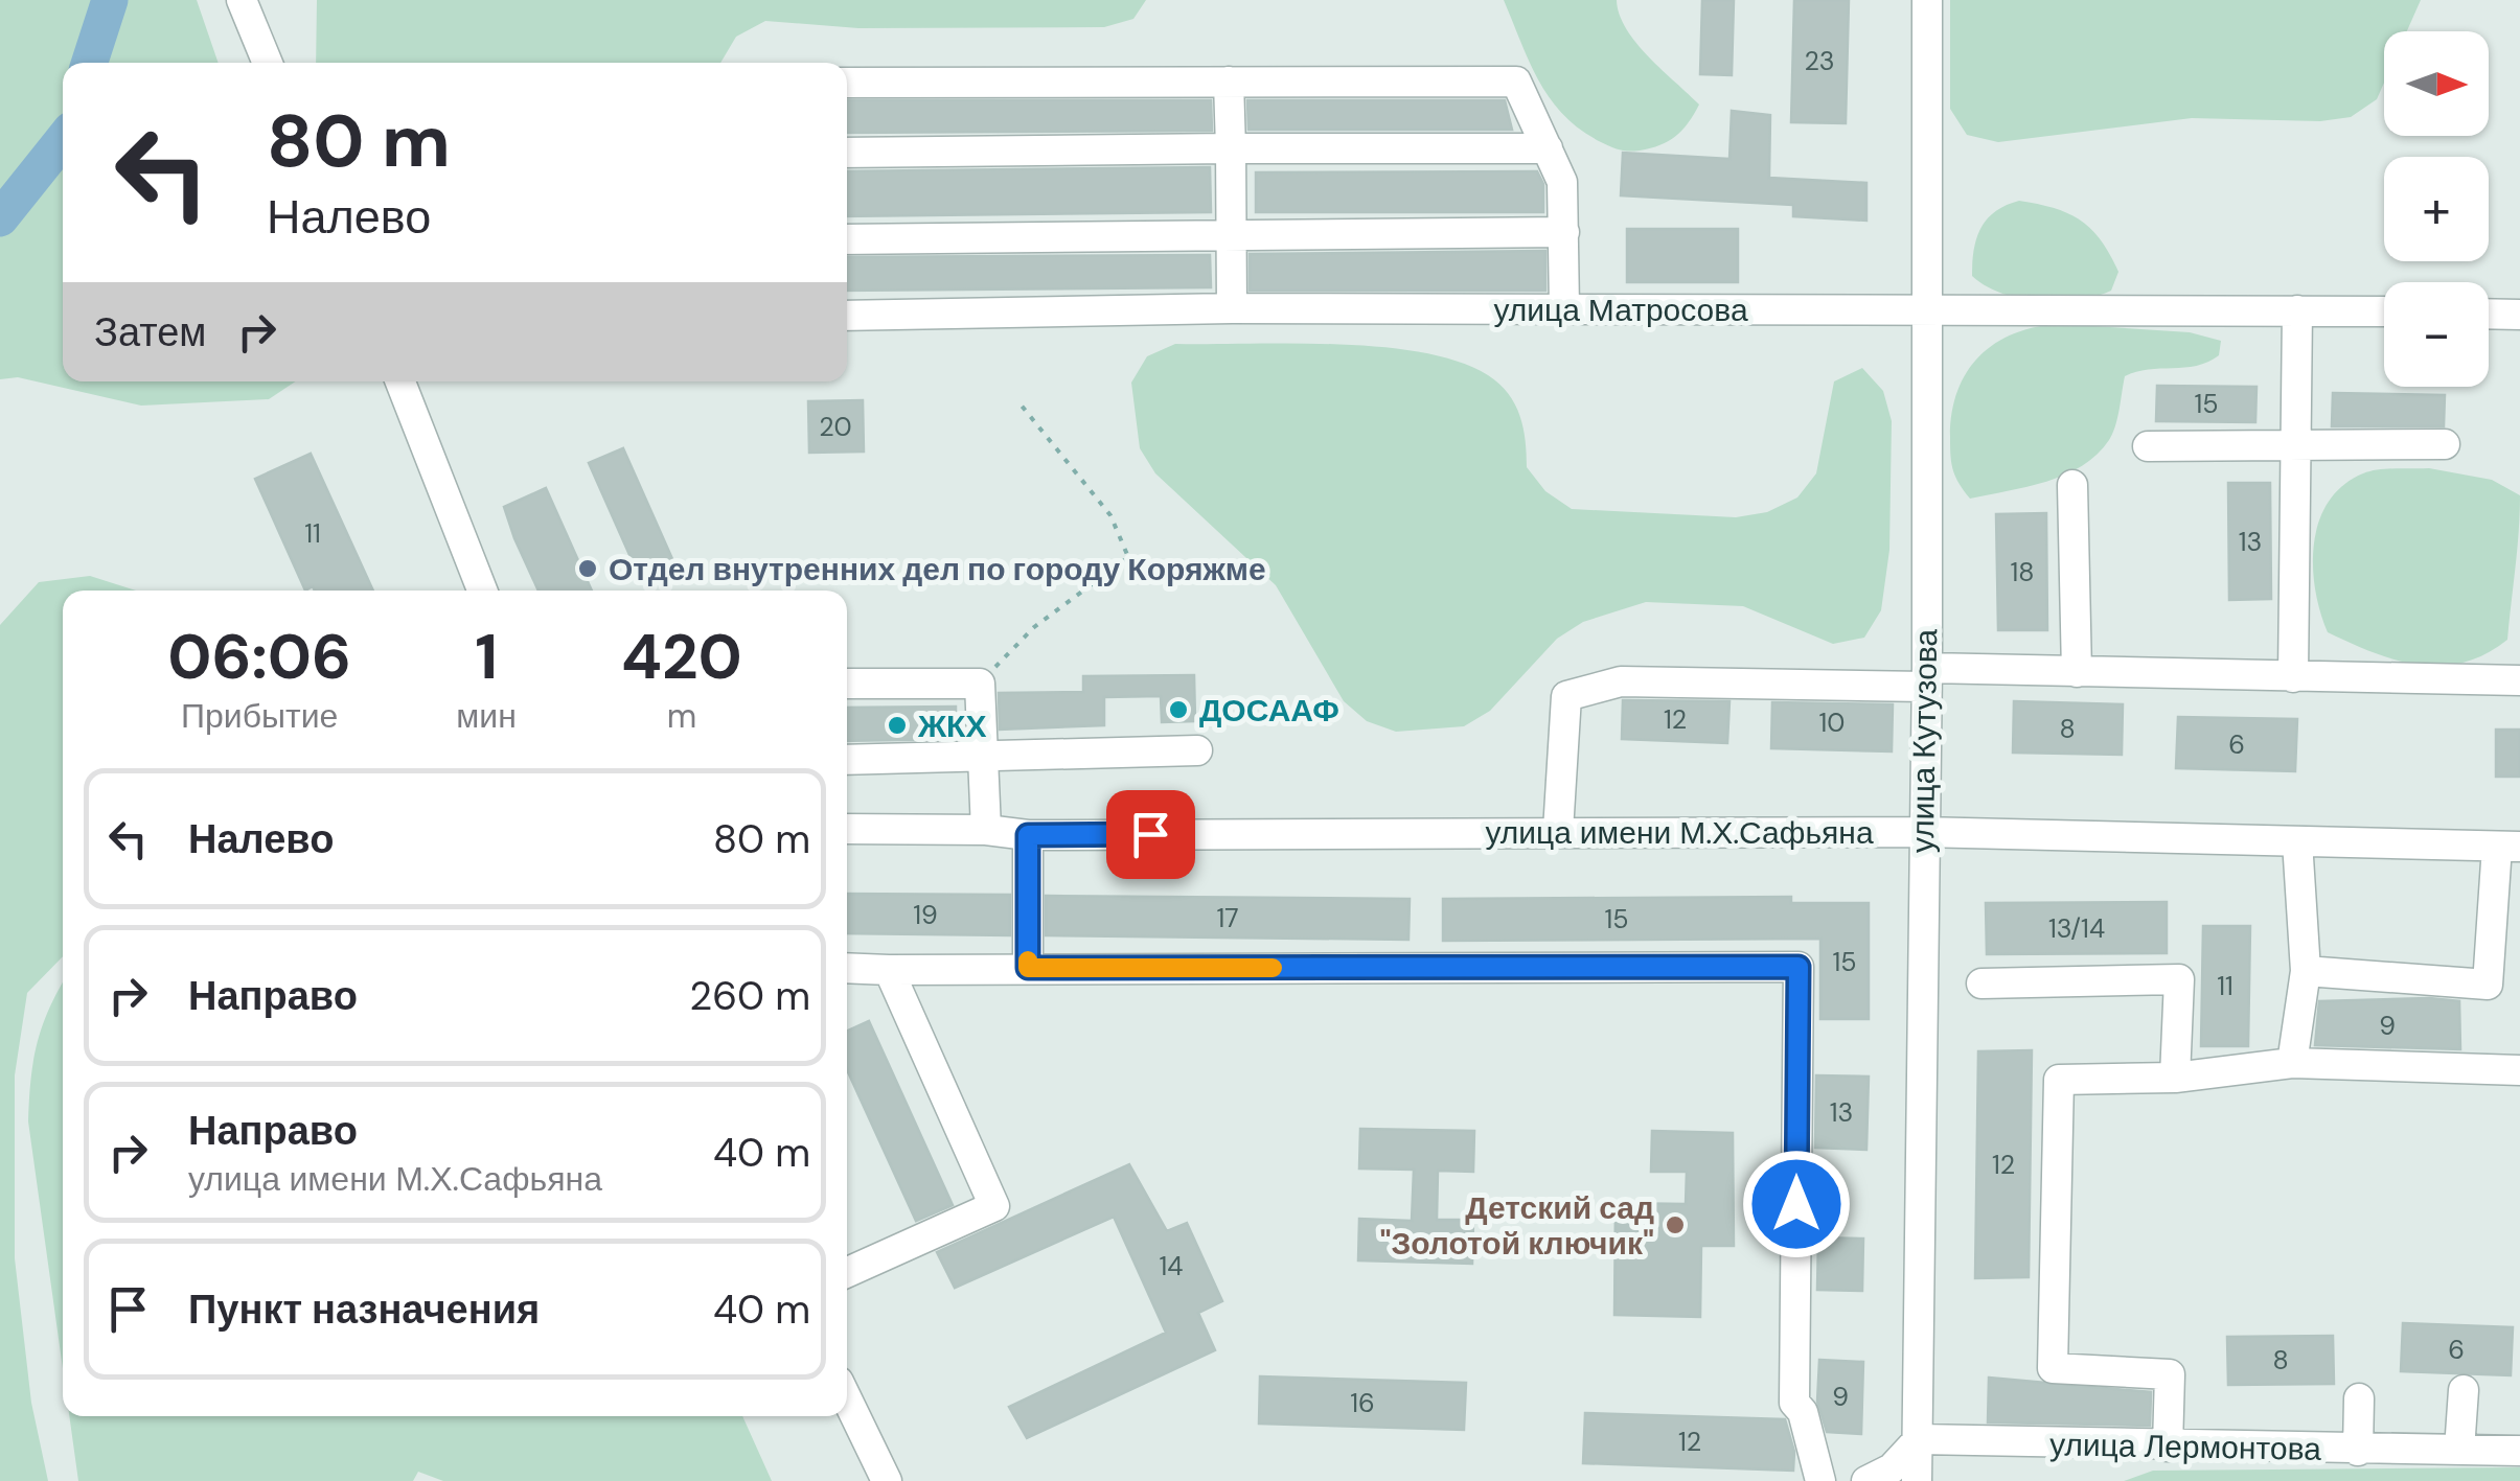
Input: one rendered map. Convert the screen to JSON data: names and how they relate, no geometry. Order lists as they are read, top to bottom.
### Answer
{
  "streets": {
    "street": [
      "улица Матросова",
      "улица Кутузова",
      "улица имени М.Х.Сафьяна",
      "улица Лермонтова"
    ]
  },
  "crossings": [
    ["улица Матросова", "улица Кутузова"],
    ["улица Кутузова", "улица имени М.Х.Сафьяна"],
    ["улица Кутузова", "улица Лермонтова"]
  ],
  "places": [
    "Отдел внутренних дел по городу Коряжме",
    "ДОСААФ",
    "ЖКХ",
    "Детский сад \"Золотой ключик\""
  ],
  "house_numbers": [
    "23",
    "15",
    "20",
    "11",
    "13",
    "18",
    "12",
    "10",
    "8",
    "6",
    "19",
    "17",
    "15",
    "13/14",
    "15",
    "11",
    "9",
    "13",
    "12",
    "14",
    "6",
    "8",
    "9",
    "16",
    "12"
  ],
  "north": "right",
  "page": {
    "map_buttons": ["+", "−"],
    "turn": ["80 m", "Налево"],
    "then": "Затем",
    "eta": [
      "06:06",
      "Прибытие",
      "1",
      "мин",
      "420",
      "m"
    ],
    "list": [
      {
        "name": "Налево",
        "value": "80 m"
      },
      {
        "name": "Направо",
        "value": "260 m"
      },
      {
        "name": "Направо",
        "note": "улица имени М.Х.Сафьяна",
        "value": "40 m"
      },
      {
        "name": "Пункт назначения",
        "value": "40 m"
      }
    ]
  }
}
